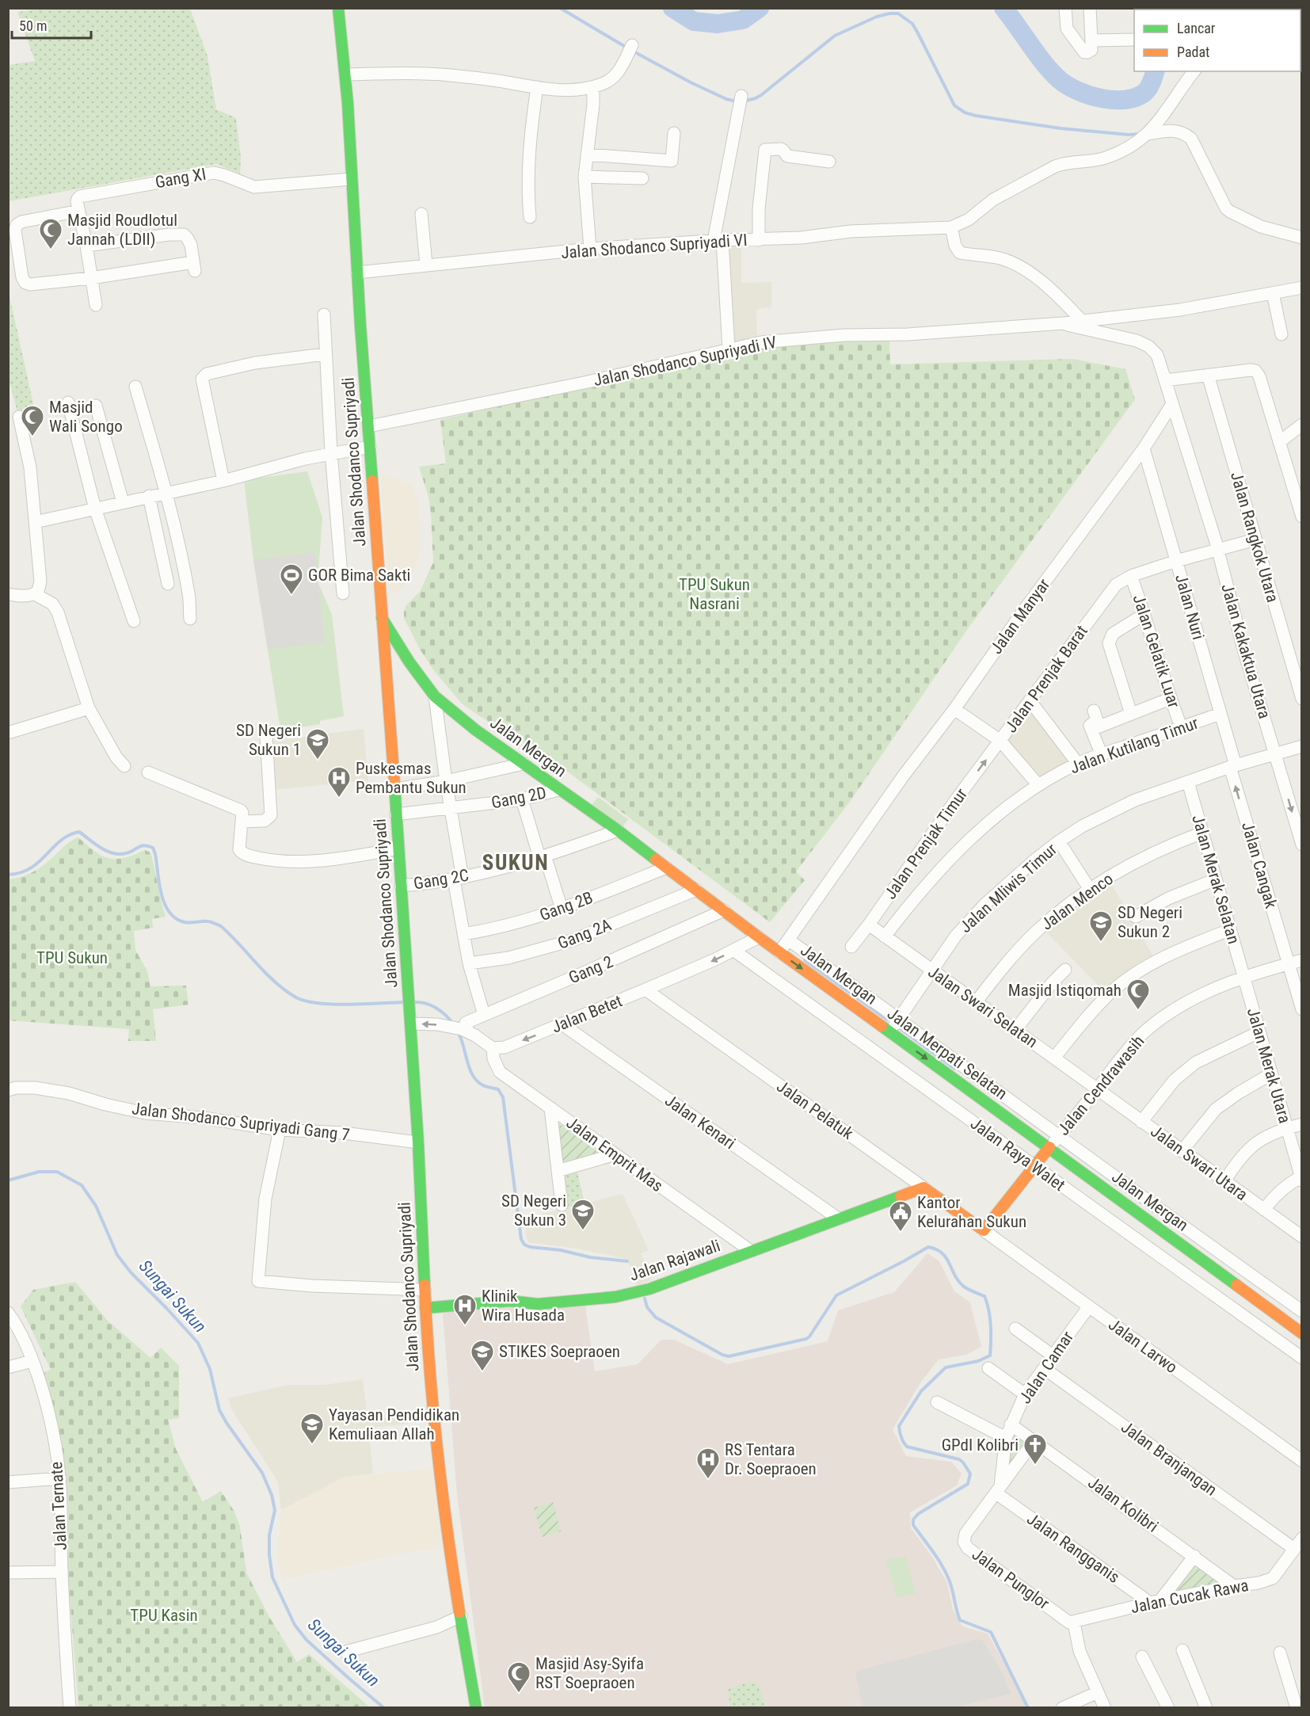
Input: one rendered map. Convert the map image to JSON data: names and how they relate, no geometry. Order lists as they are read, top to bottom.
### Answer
{
  "streets": {
    "street": [
      "Gang XI",
      "Jalan Shodanco Supriyadi VI",
      "Jalan Shodanco Supriyadi IV",
      "Jalan Shodanco Supriyadi",
      "Jalan Rangkok Utara",
      "Jalan Nuri",
      "Jalan Manyar",
      "Jalan Gelatik Luar",
      "Jalan Kakaktua Utara",
      "Jalan Prenjak Barat",
      "Jalan Kutilang Timur",
      "Jalan Mergan",
      "Gang 2D",
      "Jalan Prenjak Timur",
      "Jalan Cangak",
      "Gang 2C",
      "Jalan Merak Selatan",
      "Jalan Mliwis Timur",
      "Jalan Menco",
      "Gang 2B",
      "Gang 2A",
      "Gang 2",
      "Jalan Swari Selatan",
      "Jalan Betet",
      "Jalan Merpati Selatan",
      "Jalan Merak Utara",
      "Jalan Cendrawasih",
      "Jalan Pelatuk",
      "Jalan Shodanco Supriyadi Gang 7",
      "Jalan Kenari",
      "Jalan Emprit Mas",
      "Jalan Raya Walet",
      "Jalan Swari Utara",
      "Jalan Rajawali",
      "Jalan Larwo",
      "Jalan Camar",
      "Jalan Branjangan",
      "Jalan Kolibri",
      "Jalan Ternate",
      "Jalan Rangganis",
      "Jalan Punglor",
      "Jalan Cucak Rawa"
    ]
  },
  "crossings": [
    ["Gang XI", "Jalan Shodanco Supriyadi"],
    ["Jalan Shodanco Supriyadi VI", "Jalan Shodanco Supriyadi"],
    ["Jalan Shodanco Supriyadi IV", "Jalan Shodanco Supriyadi"],
    ["Jalan Shodanco Supriyadi", "Jalan Mergan"],
    ["Jalan Shodanco Supriyadi", "Gang 2D"],
    ["Jalan Shodanco Supriyadi", "Gang 2C"],
    ["Jalan Shodanco Supriyadi", "Jalan Shodanco Supriyadi Gang 7"],
    ["Jalan Shodanco Supriyadi", "Jalan Rajawali"],
    ["Jalan Rangkok Utara", "Jalan Prenjak Barat"],
    ["Jalan Nuri", "Jalan Manyar"],
    ["Jalan Nuri", "Jalan Prenjak Barat"],
    ["Jalan Nuri", "Jalan Kutilang Timur"],
    ["Jalan Nuri", "Jalan Cangak"],
    ["Jalan Nuri", "Jalan Mliwis Timur"],
    ["Jalan Manyar", "Jalan Kakaktua Utara"],
    ["Jalan Manyar", "Jalan Mergan"],
    ["Jalan Manyar", "Jalan Merpati Selatan"],
    ["Jalan Gelatik Luar", "Jalan Prenjak Barat"],
    ["Jalan Gelatik Luar", "Jalan Kutilang Timur"],
    ["Jalan Kakaktua Utara", "Jalan Prenjak Barat"],
    ["Jalan Kakaktua Utara", "Jalan Mliwis Timur"],
    ["Jalan Prenjak Barat", "Jalan Kutilang Timur"],
    ["Jalan Prenjak Barat", "Jalan Prenjak Timur"],
    ["Jalan Kutilang Timur", "Jalan Swari Selatan"],
    ["Jalan Mergan", "Gang 2D"],
    ["Jalan Mergan", "Gang 2C"],
    ["Jalan Mergan", "Jalan Mliwis Timur"],
    ["Jalan Mergan", "Gang 2B"],
    ["Jalan Mergan", "Gang 2A"],
    ["Jalan Mergan", "Gang 2"],
    ["Jalan Mergan", "Jalan Betet"],
    ["Jalan Mergan", "Jalan Merpati Selatan"],
    ["Jalan Mergan", "Jalan Cendrawasih"],
    ["Jalan Prenjak Timur", "Jalan Swari Selatan"],
    ["Jalan Cangak", "Jalan Mliwis Timur"],
    ["Jalan Cangak", "Jalan Cendrawasih"],
    ["Jalan Merak Selatan", "Jalan Mliwis Timur"],
    ["Jalan Merak Selatan", "Jalan Menco"],
    ["Jalan Merak Selatan", "Jalan Merak Utara"],
    ["Jalan Merak Selatan", "Jalan Cendrawasih"],
    ["Jalan Mliwis Timur", "Jalan Swari Selatan"],
    ["Jalan Mliwis Timur", "Jalan Merpati Selatan"],
    ["Jalan Menco", "Jalan Swari Selatan"],
    ["Jalan Swari Selatan", "Jalan Cendrawasih"],
    ["Jalan Swari Selatan", "Jalan Swari Utara"],
    ["Jalan Betet", "Jalan Pelatuk"],
    ["Jalan Betet", "Jalan Kenari"],
    ["Jalan Betet", "Jalan Emprit Mas"],
    ["Jalan Betet", "Jalan Raya Walet"],
    ["Jalan Merpati Selatan", "Jalan Cendrawasih"],
    ["Jalan Merak Utara", "Jalan Cendrawasih"],
    ["Jalan Cendrawasih", "Jalan Pelatuk"],
    ["Jalan Cendrawasih", "Jalan Raya Walet"],
    ["Jalan Cendrawasih", "Jalan Swari Utara"],
    ["Jalan Cendrawasih", "Jalan Larwo"],
    ["Jalan Pelatuk", "Jalan Rajawali"],
    ["Jalan Pelatuk", "Jalan Larwo"],
    ["Jalan Kenari", "Jalan Rajawali"],
    ["Jalan Emprit Mas", "Jalan Rajawali"],
    ["Jalan Larwo", "Jalan Camar"],
    ["Jalan Camar", "Jalan Branjangan"],
    ["Jalan Camar", "Jalan Kolibri"],
    ["Jalan Camar", "Jalan Rangganis"],
    ["Jalan Camar", "Jalan Punglor"],
    ["Jalan Branjangan", "Jalan Cucak Rawa"],
    ["Jalan Kolibri", "Jalan Cucak Rawa"],
    ["Jalan Rangganis", "Jalan Punglor"],
    ["Jalan Rangganis", "Jalan Cucak Rawa"],
    ["Jalan Punglor", "Jalan Cucak Rawa"]
  ],
  "one_way": ["Jalan Prenjak Timur", "Jalan Cangak", "Jalan Betet"],
  "districts": ["SUKUN"],
  "water": ["Sungai Sukun"],
  "parks": ["TPU Sukun Nasrani", "TPU Sukun", "TPU Kasin"],
  "places": {
    "mosque": [
      "Masjid Roudlotul Jannah (LDII)",
      "Masjid Wali Songo",
      "Masjid Istiqomah",
      "Masjid Asy-Syifa RST Soepraoen"
    ],
    "sports": ["GOR Bima Sakti"],
    "school or university": [
      "SD Negeri Sukun 1",
      "SD Negeri Sukun 2",
      "SD Negeri Sukun 3",
      "STIKES Soepraoen",
      "Yayasan Pendidikan Kemuliaan Allah"
    ],
    "hospital": ["Puskesmas Pembantu Sukun", "Klinik Wira Husada", "RS Tentara Dr. Soepraoen"],
    "public building": ["Kantor Kelurahan Sukun"],
    "church": ["GPdI Kolibri"]
  },
  "legend": ["Lancar", "Padat"],
  "scale_bar": "50 m"
}
